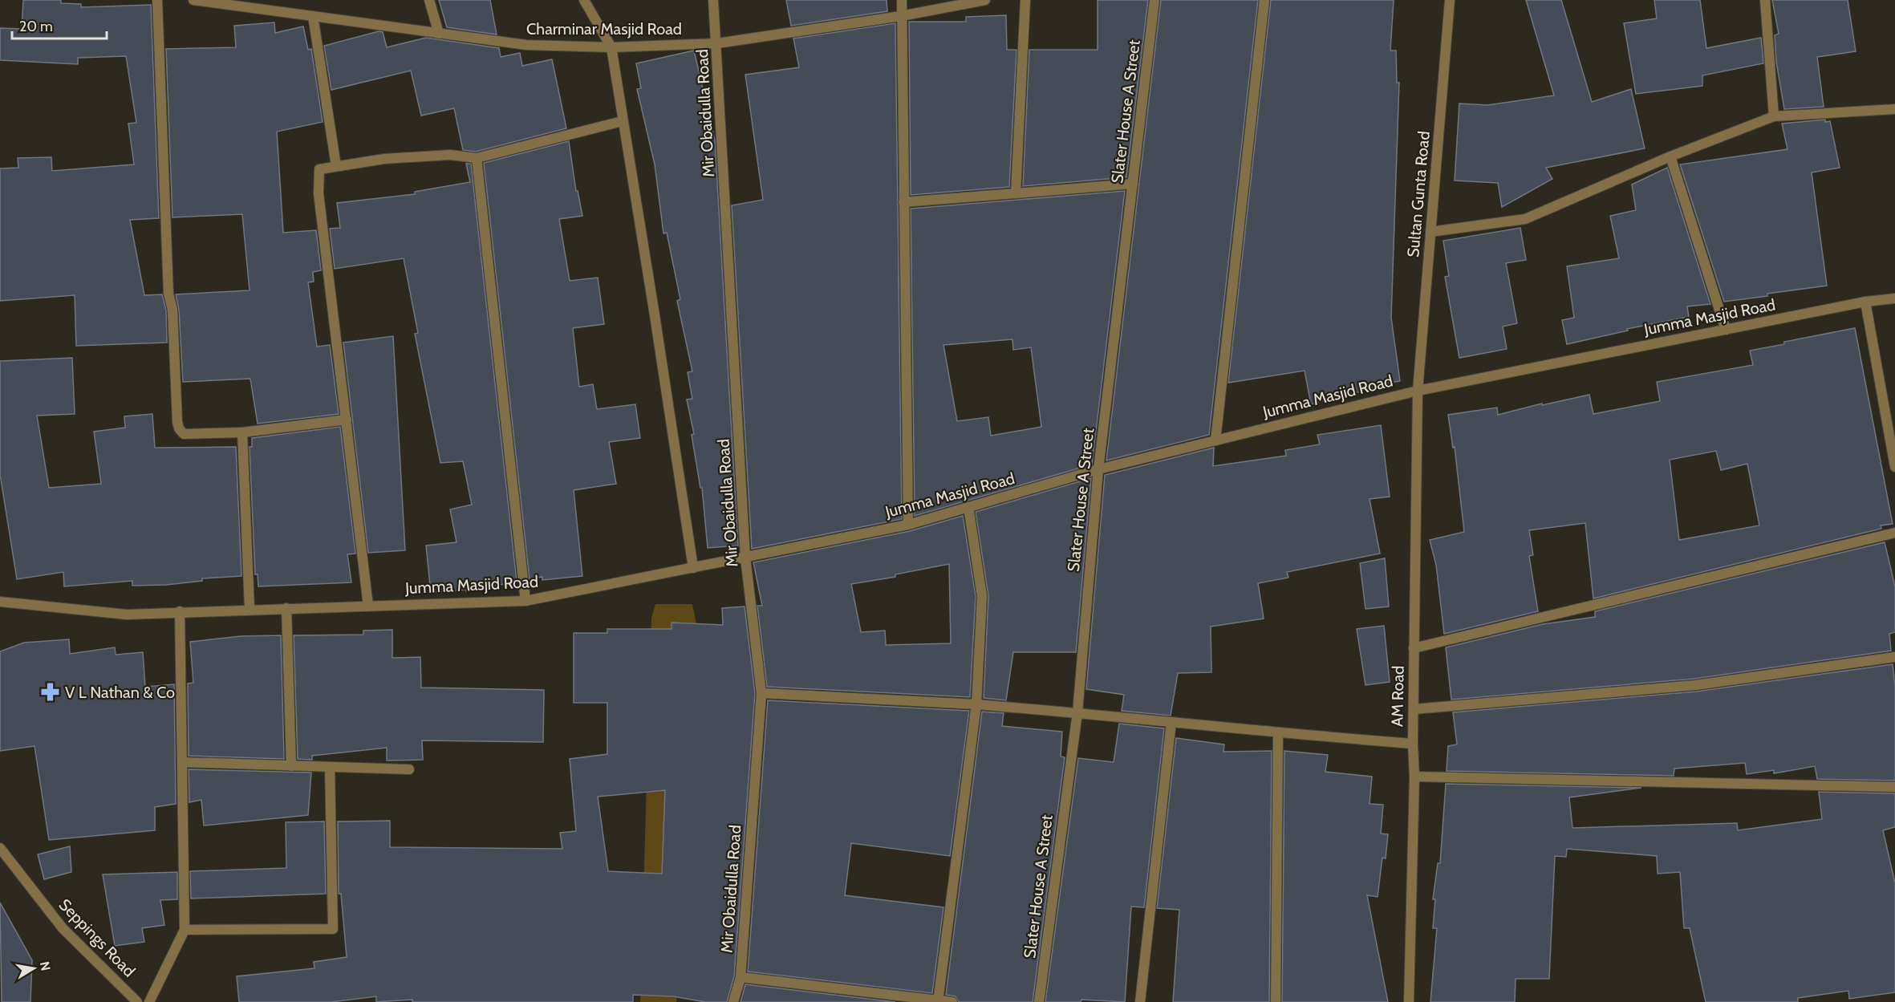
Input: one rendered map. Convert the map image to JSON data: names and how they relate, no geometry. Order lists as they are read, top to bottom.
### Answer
{
  "streets": {
    "street": [
      "Charminar Masjid Road",
      "Slater House A Street",
      "Mir Obaidulla Road",
      "Sultan Gunta Road",
      "Jumma Masjid Road",
      "AM Road",
      "Seppings Road"
    ]
  },
  "crossings": [
    ["Charminar Masjid Road", "Mir Obaidulla Road"],
    ["Slater House A Street", "Jumma Masjid Road"],
    ["Mir Obaidulla Road", "Jumma Masjid Road"],
    ["Sultan Gunta Road", "Jumma Masjid Road"],
    ["Sultan Gunta Road", "AM Road"],
    ["Jumma Masjid Road", "AM Road"]
  ],
  "places": {
    "pharmacy": ["V L Nathan & Co"]
  },
  "scale_bar": "20 m",
  "north": "right"
}
